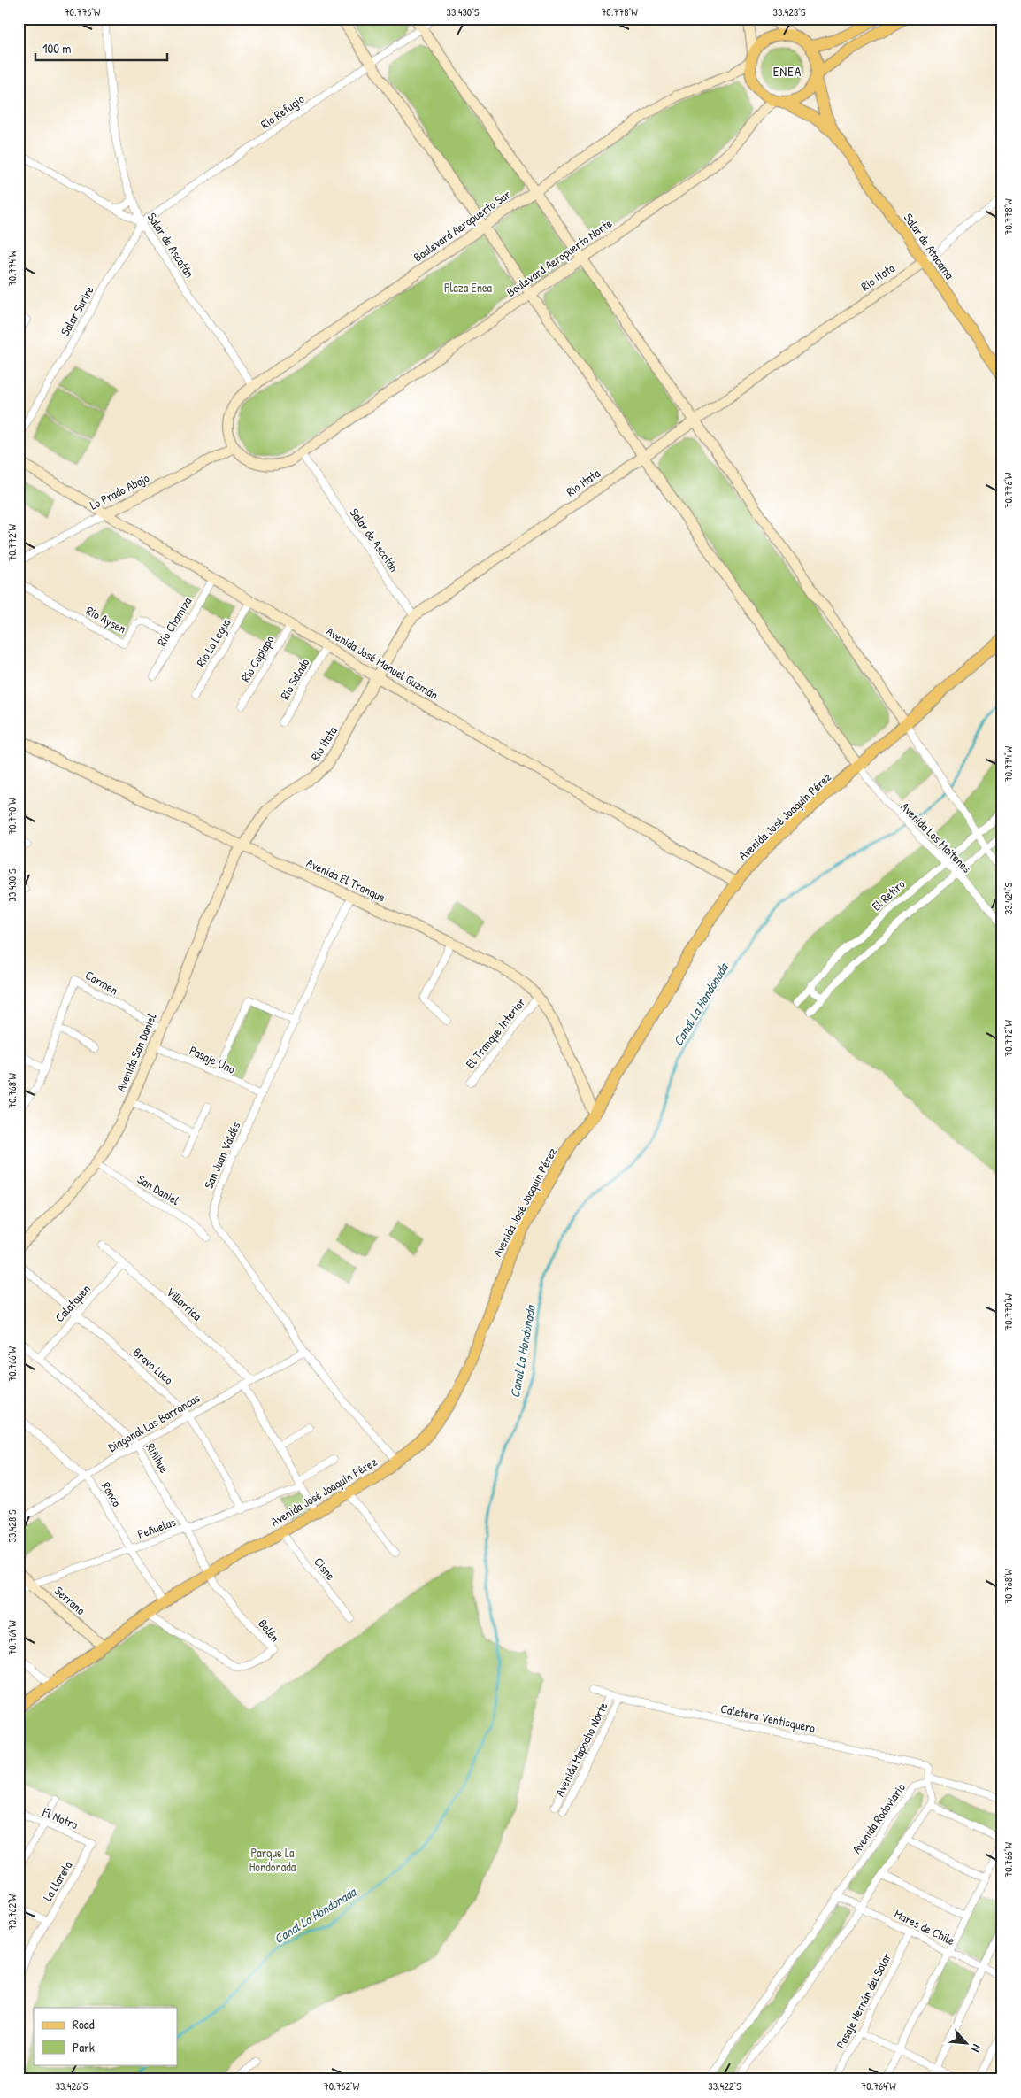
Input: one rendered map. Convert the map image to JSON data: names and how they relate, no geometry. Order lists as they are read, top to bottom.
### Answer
{
  "streets": {
    "main road": ["Salar de Atacama", "Avenida José Joaquín Pérez"],
    "street": [
      "Río Refugio",
      "Boulevard Aeropuerto Sur",
      "Salar de Ascotán",
      "Boulevard Aeropuerto Norte",
      "Río Itata",
      "Salar Surire",
      "Lo Prado Abajo",
      "Río Aysen",
      "Río Chamiza",
      "Río La Legua",
      "Río Copiapo",
      "Avenida José Manuel Guzmán",
      "Río Salado",
      "Avenida Los Maitenes",
      "Avenida El Tranque",
      "El Retiro",
      "Carmen",
      "El Tranque Interior",
      "Avenida San Daniel",
      "Pasaje Uno",
      "San Juan Valdés",
      "San Daniel",
      "Calafquen",
      "Villarrica",
      "Bravo Luco",
      "Diagonal Las Barrancas",
      "Riñihue",
      "Ranco",
      "Peñuelas",
      "Cisne",
      "Serrano",
      "Belén",
      "Caletera Ventisquero",
      "Avenida Mapocho Norte",
      "El Notro",
      "Avenida Rodoviario",
      "La Llareta",
      "Mares de Chile",
      "Pasaje Hernán del Solar"
    ]
  },
  "crossings": [
    ["Río Refugio", "Salar de Ascotán"],
    ["Río Refugio", "Salar Surire"],
    ["Boulevard Aeropuerto Sur", "Salar de Ascotán"],
    ["Boulevard Aeropuerto Sur", "Salar de Atacama"],
    ["Boulevard Aeropuerto Sur", "Boulevard Aeropuerto Norte"],
    ["Boulevard Aeropuerto Sur", "Lo Prado Abajo"],
    ["Salar de Ascotán", "Boulevard Aeropuerto Norte"],
    ["Salar de Ascotán", "Río Itata"],
    ["Salar de Ascotán", "Salar Surire"],
    ["Salar de Atacama", "Boulevard Aeropuerto Norte"],
    ["Salar de Atacama", "Río Itata"],
    ["Boulevard Aeropuerto Norte", "Lo Prado Abajo"],
    ["Río Itata", "Avenida José Manuel Guzmán"],
    ["Río Itata", "Avenida El Tranque"],
    ["Río Itata", "Avenida San Daniel"],
    ["Lo Prado Abajo", "Avenida José Manuel Guzmán"],
    ["Río Aysen", "Río Chamiza"],
    ["Río Chamiza", "Avenida José Manuel Guzmán"],
    ["Río La Legua", "Avenida José Manuel Guzmán"],
    ["Río Copiapo", "Avenida José Manuel Guzmán"],
    ["Avenida José Manuel Guzmán", "Río Salado"],
    ["Avenida José Manuel Guzmán", "Avenida José Joaquín Pérez"],
    ["Avenida José Joaquín Pérez", "Avenida Los Maitenes"],
    ["Avenida José Joaquín Pérez", "Avenida El Tranque"],
    ["Avenida José Joaquín Pérez", "San Juan Valdés"],
    ["Avenida José Joaquín Pérez", "Riñihue"],
    ["Avenida José Joaquín Pérez", "Ranco"],
    ["Avenida José Joaquín Pérez", "Cisne"],
    ["Avenida José Joaquín Pérez", "Serrano"],
    ["Avenida José Joaquín Pérez", "Belén"],
    ["Avenida Los Maitenes", "El Retiro"],
    ["Avenida El Tranque", "El Tranque Interior"],
    ["Avenida El Tranque", "Avenida San Daniel"],
    ["Avenida El Tranque", "San Juan Valdés"],
    ["Carmen", "Avenida San Daniel"],
    ["Avenida San Daniel", "Pasaje Uno"],
    ["Avenida San Daniel", "San Daniel"],
    ["Pasaje Uno", "San Juan Valdés"],
    ["San Juan Valdés", "Diagonal Las Barrancas"],
    ["Calafquen", "Villarrica"],
    ["Calafquen", "Bravo Luco"],
    ["Calafquen", "Riñihue"],
    ["Villarrica", "Diagonal Las Barrancas"],
    ["Bravo Luco", "Diagonal Las Barrancas"],
    ["Bravo Luco", "Peñuelas"],
    ["Diagonal Las Barrancas", "Riñihue"],
    ["Diagonal Las Barrancas", "Ranco"],
    ["Riñihue", "Peñuelas"],
    ["Riñihue", "Belén"],
    ["Ranco", "Peñuelas"],
    ["Peñuelas", "Serrano"],
    ["Caletera Ventisquero", "Avenida Mapocho Norte"],
    ["Caletera Ventisquero", "Avenida Rodoviario"],
    ["El Notro", "La Llareta"],
    ["Avenida Rodoviario", "Mares de Chile"],
    ["Mares de Chile", "Pasaje Hernán del Solar"]
  ],
  "districts": ["ENEA"],
  "water": ["Canal La Hondonada"],
  "parks": ["Plaza Enea", "Parque La Hondonada"],
  "legend": ["Road", "Park"],
  "scale_bar": "100 m",
  "north": "bottom right",
  "coordinates": [
    "70.776°W",
    "33.430°S",
    "70.778°W",
    "33.428°S",
    "70.774°W",
    "70.772°W",
    "70.770°W",
    "33.424°S",
    "70.768°W",
    "70.766°W",
    "70.764°W",
    "70.762°W",
    "33.426°S",
    "33.422°S"
  ]
}
